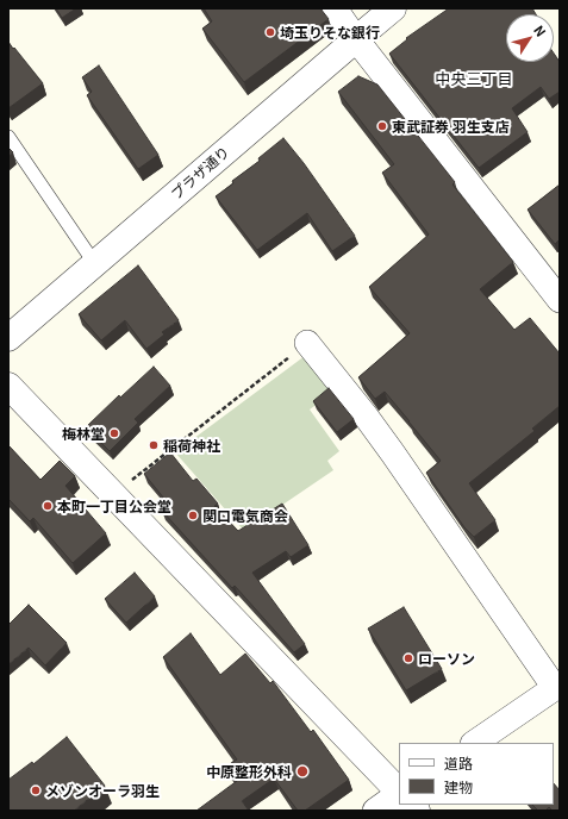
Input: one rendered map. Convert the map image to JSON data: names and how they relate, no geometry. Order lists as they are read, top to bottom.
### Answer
{
  "streets": {
    "street": ["プラザ通り"]
  },
  "districts": ["中央三丁目"],
  "places": [
    "埼玉りそな銀行",
    "東武証券 羽生支店",
    "梅林堂",
    "稲荷神社",
    "本町一丁目公会堂",
    "関口電気商会",
    "ローソン",
    "中原整形外科",
    "メゾンオーラ羽生"
  ],
  "legend": ["道路", "建物"],
  "north": "top right"
}
